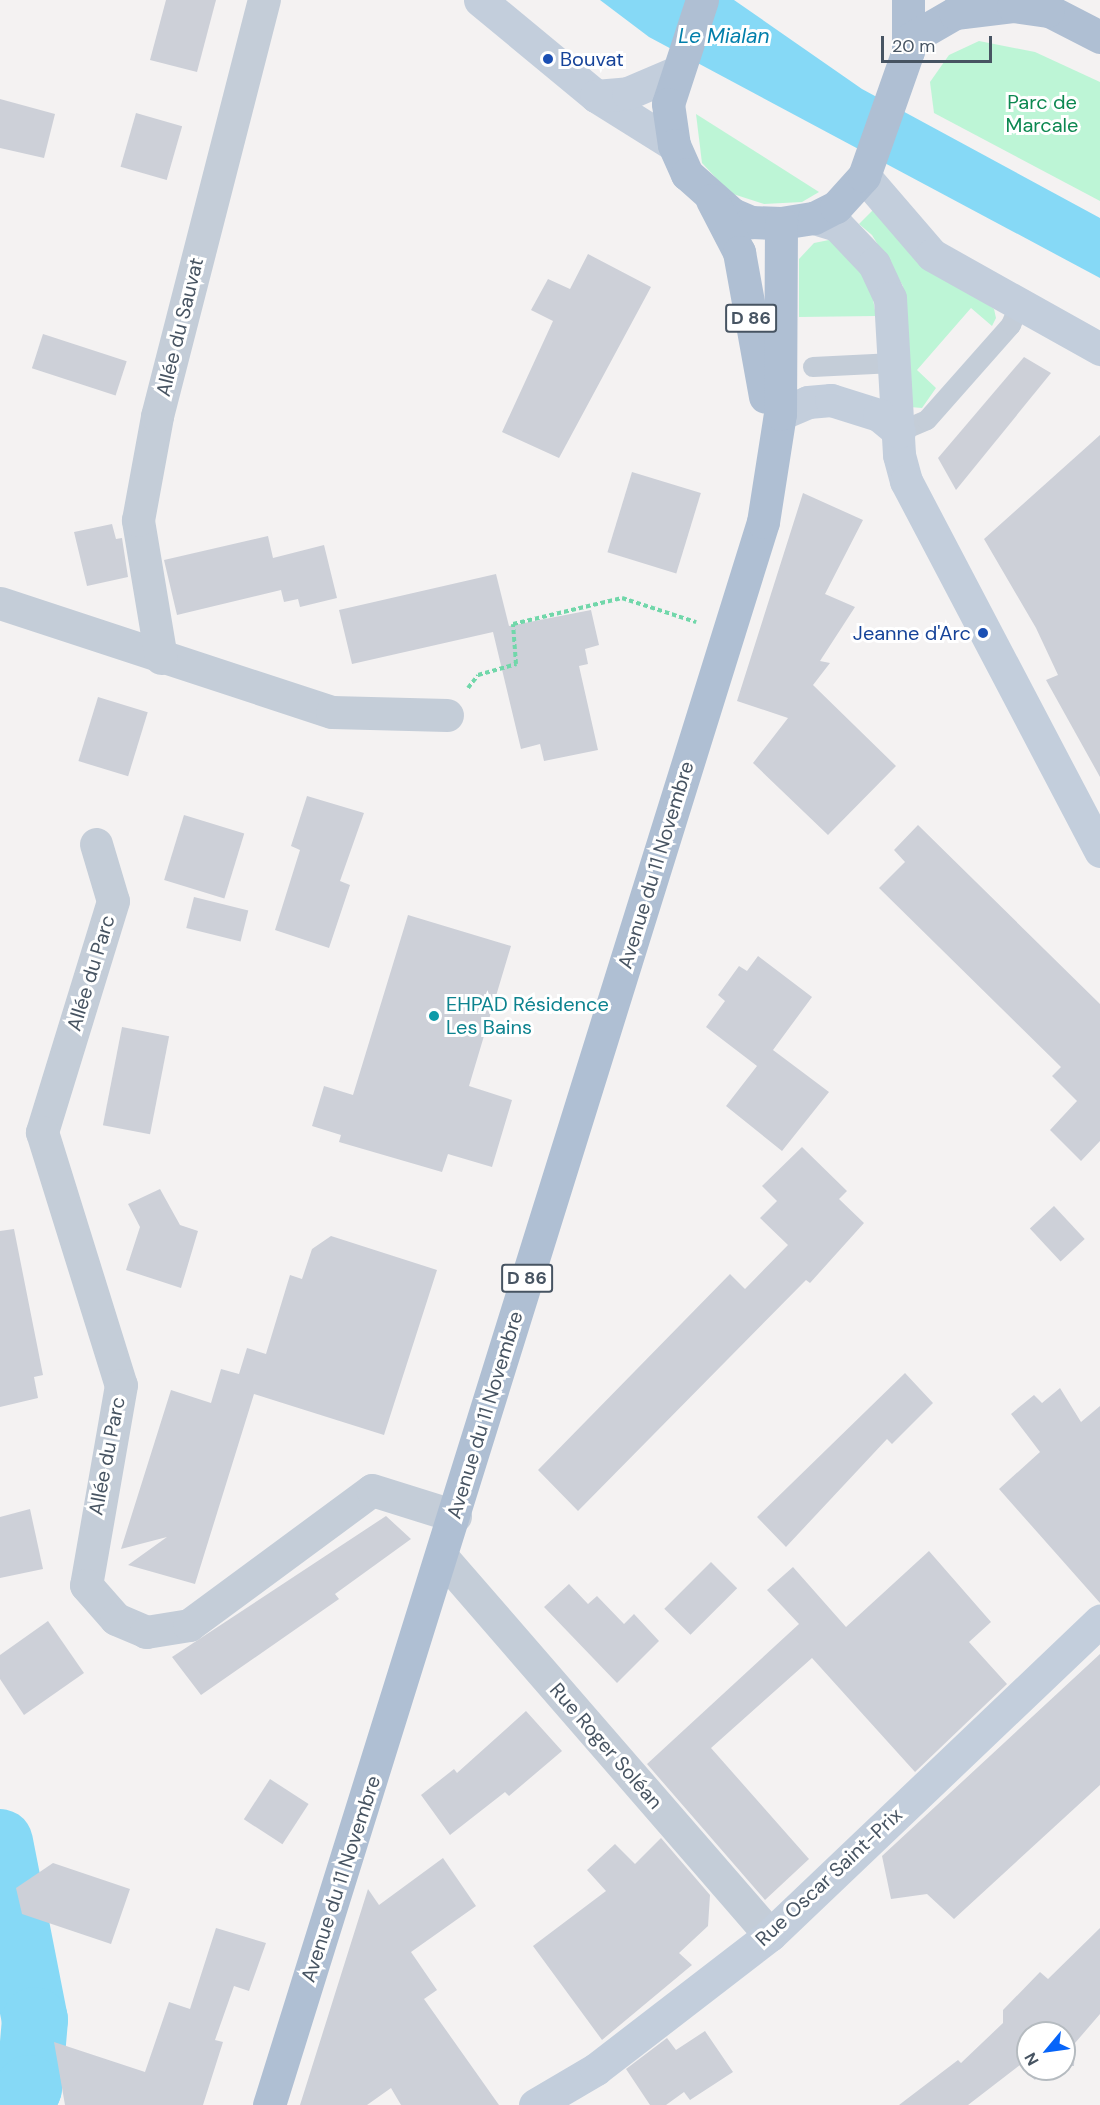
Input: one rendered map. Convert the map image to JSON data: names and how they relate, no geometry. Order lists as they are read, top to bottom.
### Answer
{
  "streets": {
    "main road": ["D 86", "Avenue du 11 Novembre"],
    "street": [
      "Allée du Sauvat",
      "Allée du Parc",
      "Rue Roger Soléan",
      "Rue Oscar Saint-Prix"
    ]
  },
  "crossings": [
    ["Avenue du 11 Novembre", "Allée du Parc"],
    ["Avenue du 11 Novembre", "Rue Roger Soléan"],
    ["Rue Roger Soléan", "Rue Oscar Saint-Prix"]
  ],
  "water": ["Le Mialan"],
  "parks": ["Parc de Marcale"],
  "places": ["Bouvat", "Jeanne d'Arc", "EHPAD Résidence Les Bains"],
  "scale_bar": "20 m",
  "north": "bottom left"
}
